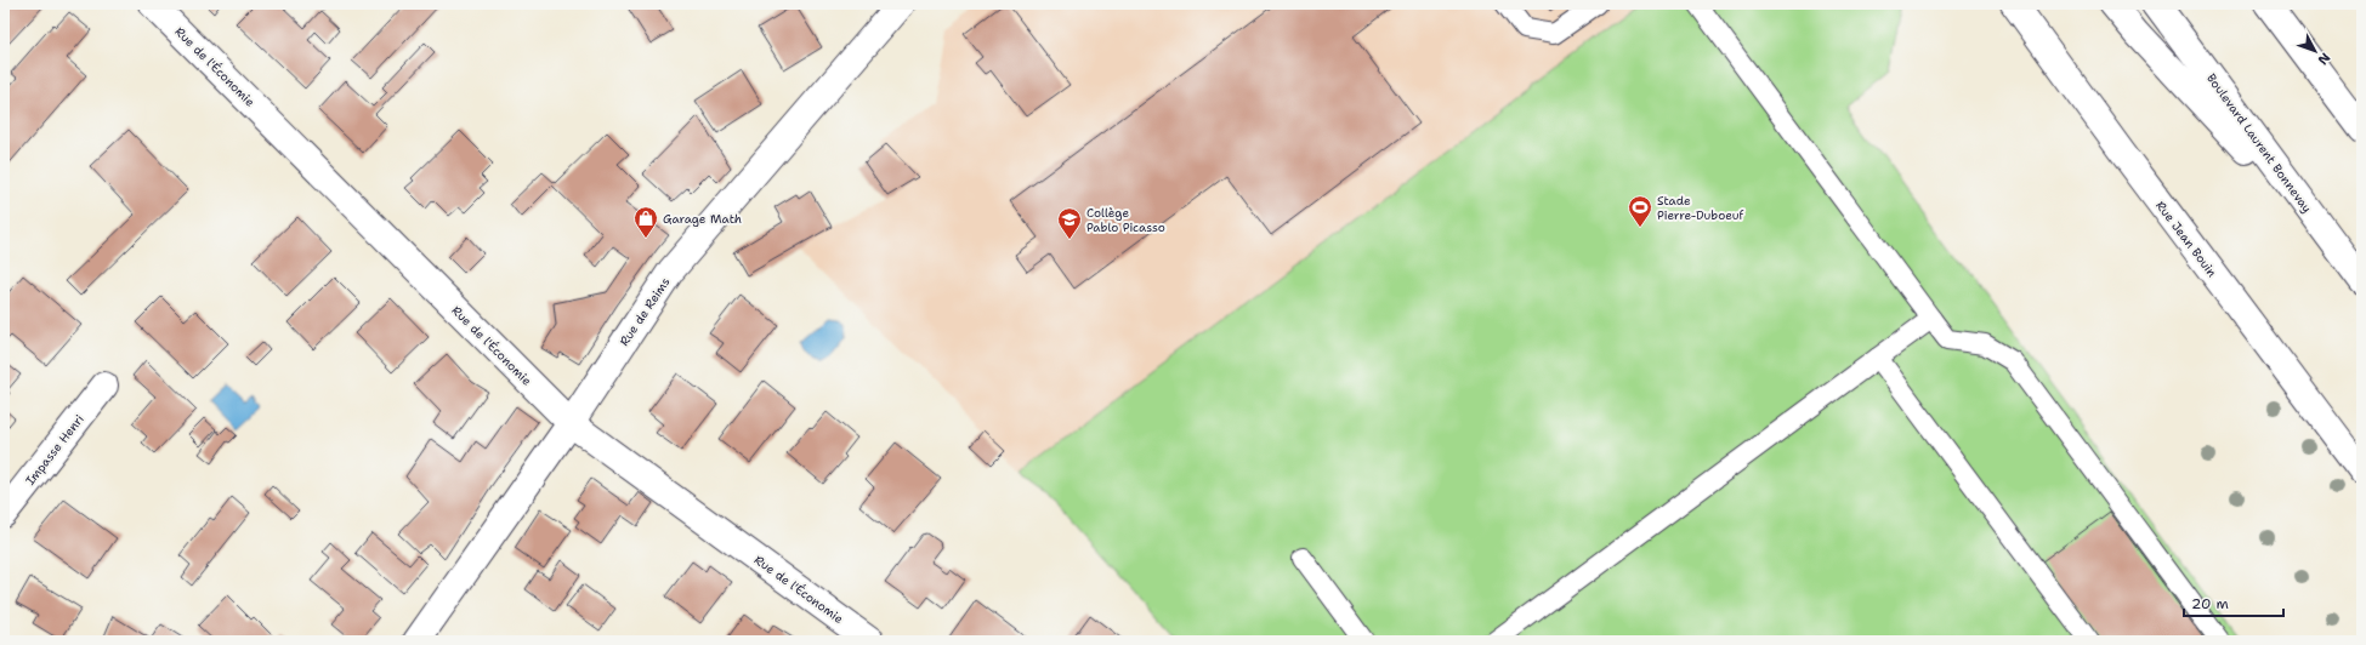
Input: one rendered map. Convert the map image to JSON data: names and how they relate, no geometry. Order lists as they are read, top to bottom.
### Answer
{
  "streets": {
    "main road": [
      "Rue de l'Économie",
      "Boulevard Laurent Bonnevay",
      "Rue Jean Bouin",
      "Rue de Reims",
      "Impasse Henri"
    ]
  },
  "crossings": [
    ["Rue de l'Économie", "Rue de Reims"]
  ],
  "places": {
    "sports": ["Stade Pierre-Duboeuf"],
    "shop": ["Garage Math"],
    "school or university": ["Collège Pablo Picasso"]
  },
  "scale_bar": "20 m",
  "north": "bottom right"
}
